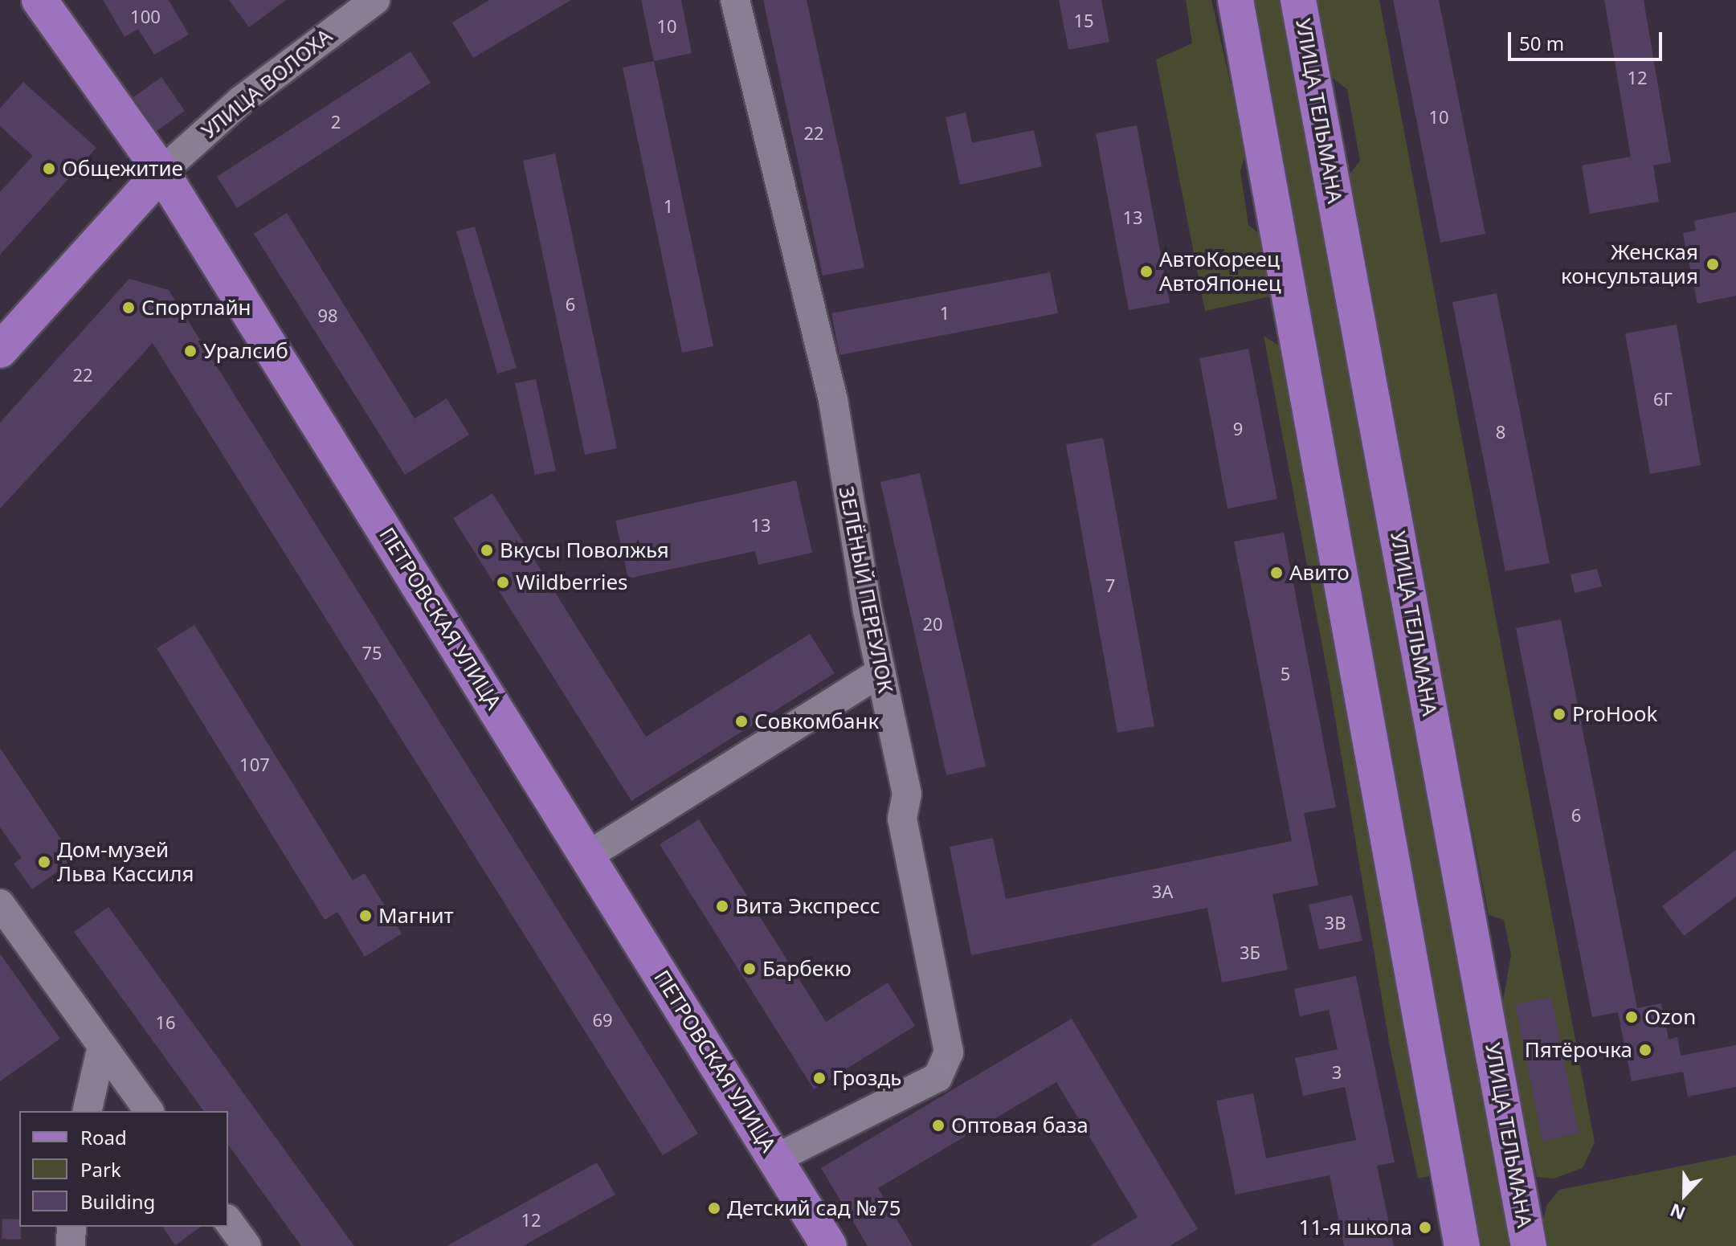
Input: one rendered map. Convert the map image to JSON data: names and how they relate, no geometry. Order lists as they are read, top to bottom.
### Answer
{
  "streets": {
    "main road": ["УЛИЦА ТЕЛЬМАНА", "ПЕТРОВСКАЯ УЛИЦА"],
    "street": ["УЛИЦА ВОЛОХА", "ЗЕЛЁНЫЙ ПЕРЕУЛОК"]
  },
  "crossings": [
    ["УЛИЦА ВОЛОХА", "ПЕТРОВСКАЯ УЛИЦА"],
    ["ЗЕЛЁНЫЙ ПЕРЕУЛОК", "ПЕТРОВСКАЯ УЛИЦА"]
  ],
  "places": [
    "Общежитие",
    "Женская консультация",
    "АвтоКореец АвтоЯпонец",
    "Спортлайн",
    "Уралсиб",
    "Вкусы Поволжья",
    "Авито",
    "Wildberries",
    "ProHook",
    "Совкомбанк",
    "Дом-музей Льва Кассиля",
    "Вита Экспресс",
    "Магнит",
    "Барбекю",
    "Ozon",
    "Пятёрочка",
    "Гроздь",
    "Оптовая база",
    "Детский сад №75",
    "11-я школа"
  ],
  "house_numbers": [
    "100",
    "15",
    "10",
    "12",
    "10",
    "2",
    "22",
    "1",
    "13",
    "6",
    "1",
    "98",
    "22",
    "6Г",
    "9",
    "8",
    "13",
    "7",
    "20",
    "75",
    "5",
    "107",
    "6",
    "3А",
    "3В",
    "3Б",
    "69",
    "16",
    "3",
    "12"
  ],
  "legend": ["Road", "Park", "Building"],
  "scale_bar": "50 m",
  "north": "bottom"
}
